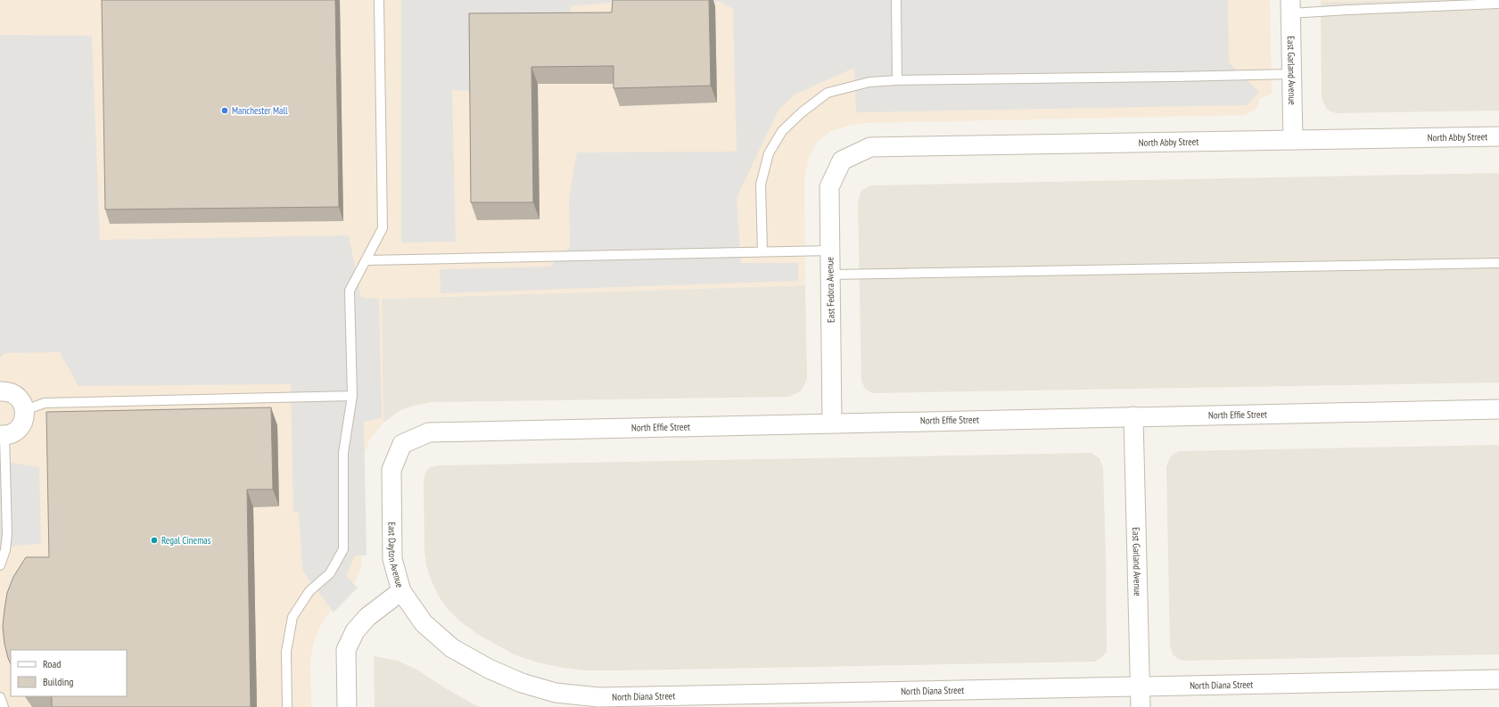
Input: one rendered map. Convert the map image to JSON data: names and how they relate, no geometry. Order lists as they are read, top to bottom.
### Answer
{
  "streets": {
    "street": [
      "East Garland Avenue",
      "North Abby Street",
      "East Fedora Avenue",
      "North Effie Street",
      "East Dayton Avenue",
      "North Diana Street"
    ]
  },
  "crossings": [
    ["East Garland Avenue", "North Abby Street"],
    ["East Garland Avenue", "North Effie Street"],
    ["East Garland Avenue", "North Diana Street"],
    ["North Abby Street", "East Fedora Avenue"],
    ["East Fedora Avenue", "North Effie Street"],
    ["North Effie Street", "East Dayton Avenue"],
    ["East Dayton Avenue", "North Diana Street"]
  ],
  "places": ["Manchester Mall", "Regal Cinemas"],
  "legend": ["Road", "Building"]
}
